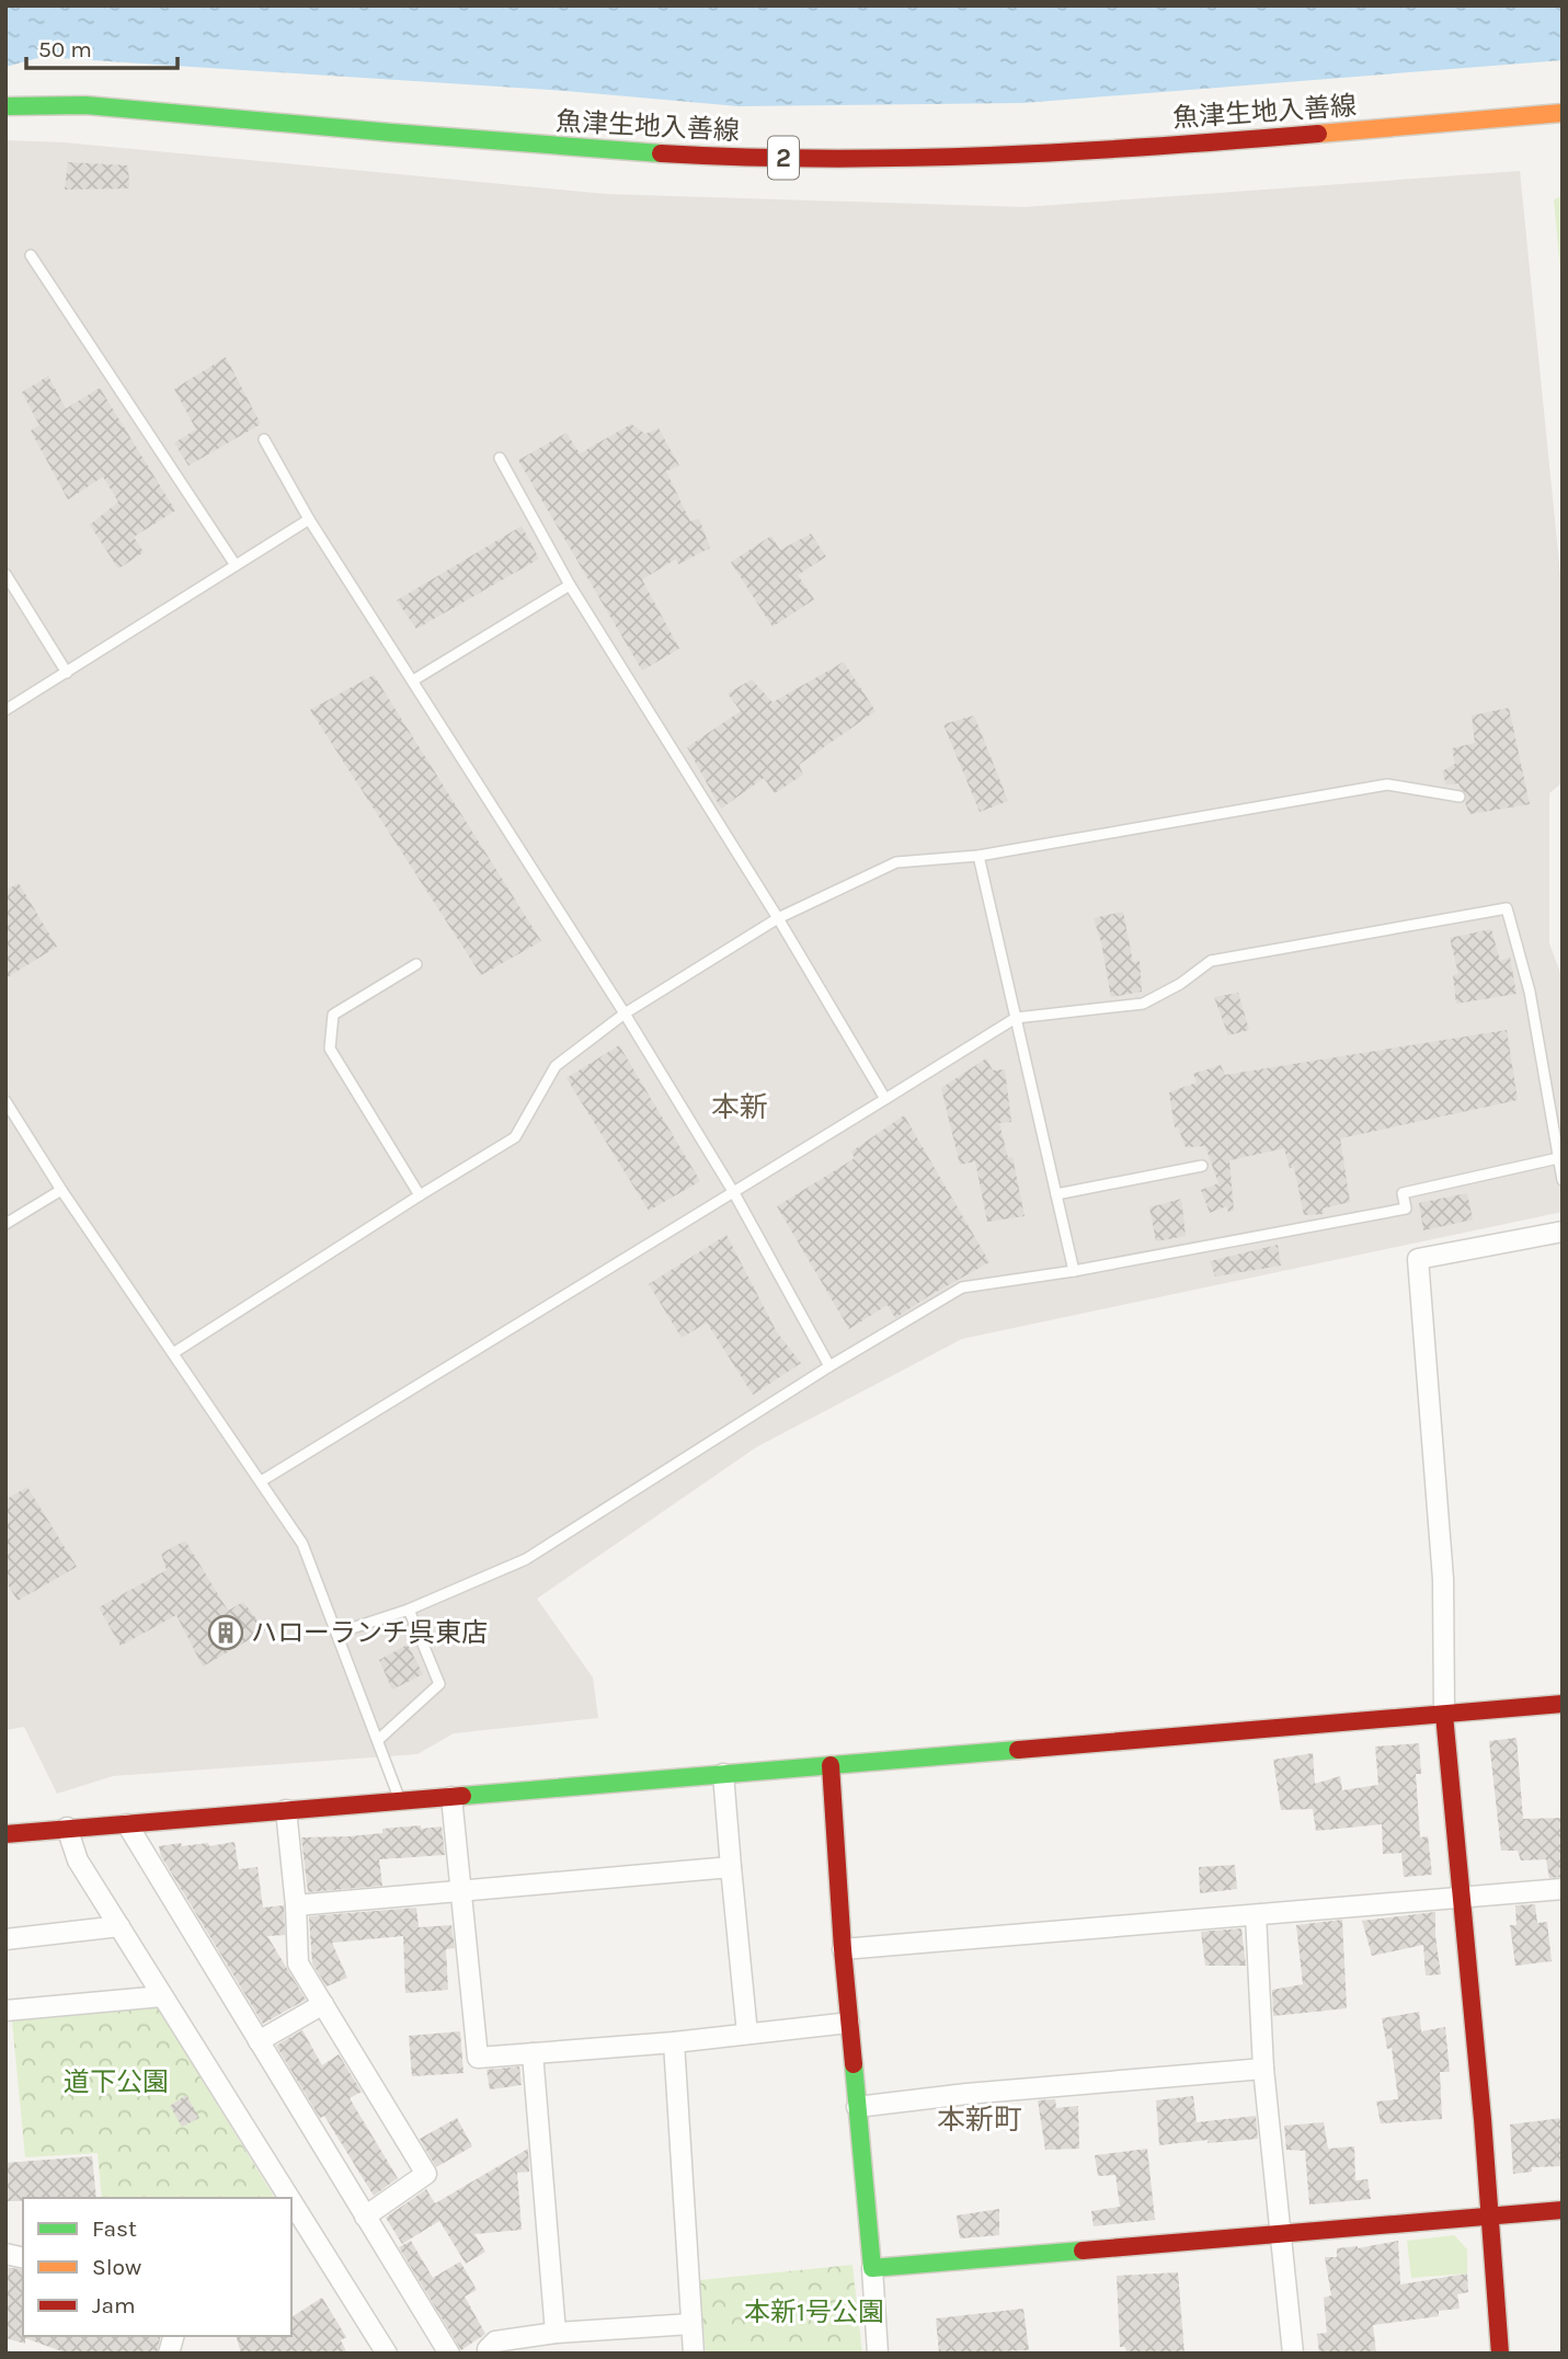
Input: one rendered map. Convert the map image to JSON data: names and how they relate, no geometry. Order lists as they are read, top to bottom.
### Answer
{
  "streets": {
    "street": ["魚津生地入善線", "2"]
  },
  "districts": ["本新", "本新町"],
  "parks": ["道下公園", "本新1号公園"],
  "places": {
    "building": ["ハローランチ呉東店"]
  },
  "legend": ["Fast", "Slow", "Jam"],
  "scale_bar": "50 m"
}
